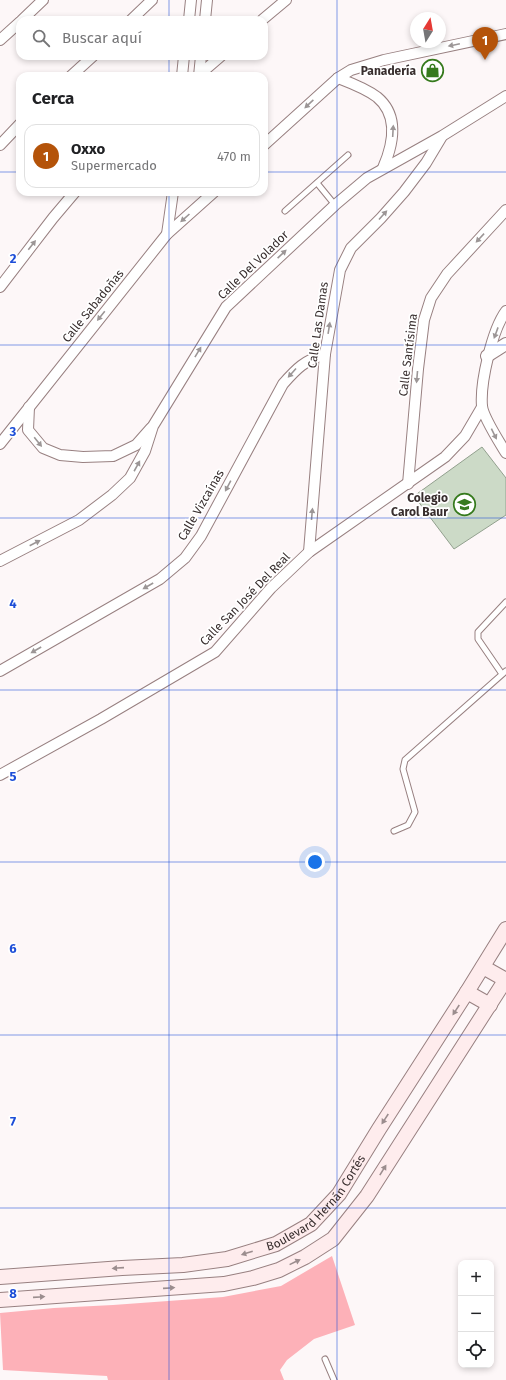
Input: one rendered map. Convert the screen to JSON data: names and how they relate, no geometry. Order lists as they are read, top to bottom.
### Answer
{
  "streets": {
    "main road": ["Boulevard Hernán Cortés"],
    "street": [
      "Calle Del Volador",
      "Calle Sabadoñas",
      "Calle Las Damas",
      "Calle Santísima",
      "Calle Vizcaínas",
      "Calle San José Del Real"
    ]
  },
  "crossings": [
    ["Calle Del Volador", "Calle Las Damas"],
    ["Calle Las Damas", "Calle Vizcaínas"],
    ["Calle Las Damas", "Calle San José Del Real"],
    ["Calle Santísima", "Calle San José Del Real"]
  ],
  "one_way": [
    "Calle Del Volador",
    "Calle Sabadoñas",
    "Calle Las Damas",
    "Calle Vizcaínas"
  ],
  "places": {
    "shop": ["Panadería"],
    "school or university": ["Colegio Carol Baur"]
  },
  "north": "top",
  "page": {
    "search": "Buscar aquí",
    "pins": "1",
    "heading": "Cerca",
    "list": [
      {
        "mark": "1",
        "name": "Oxxo",
        "note": "Supermercado",
        "value": "470 m"
      }
    ],
    "map_buttons": ["+", "−"]
  },
  "grid": {
    "rows": [
      "2",
      "3",
      "4",
      "5",
      "6",
      "7",
      "8"
    ]
  }
}
